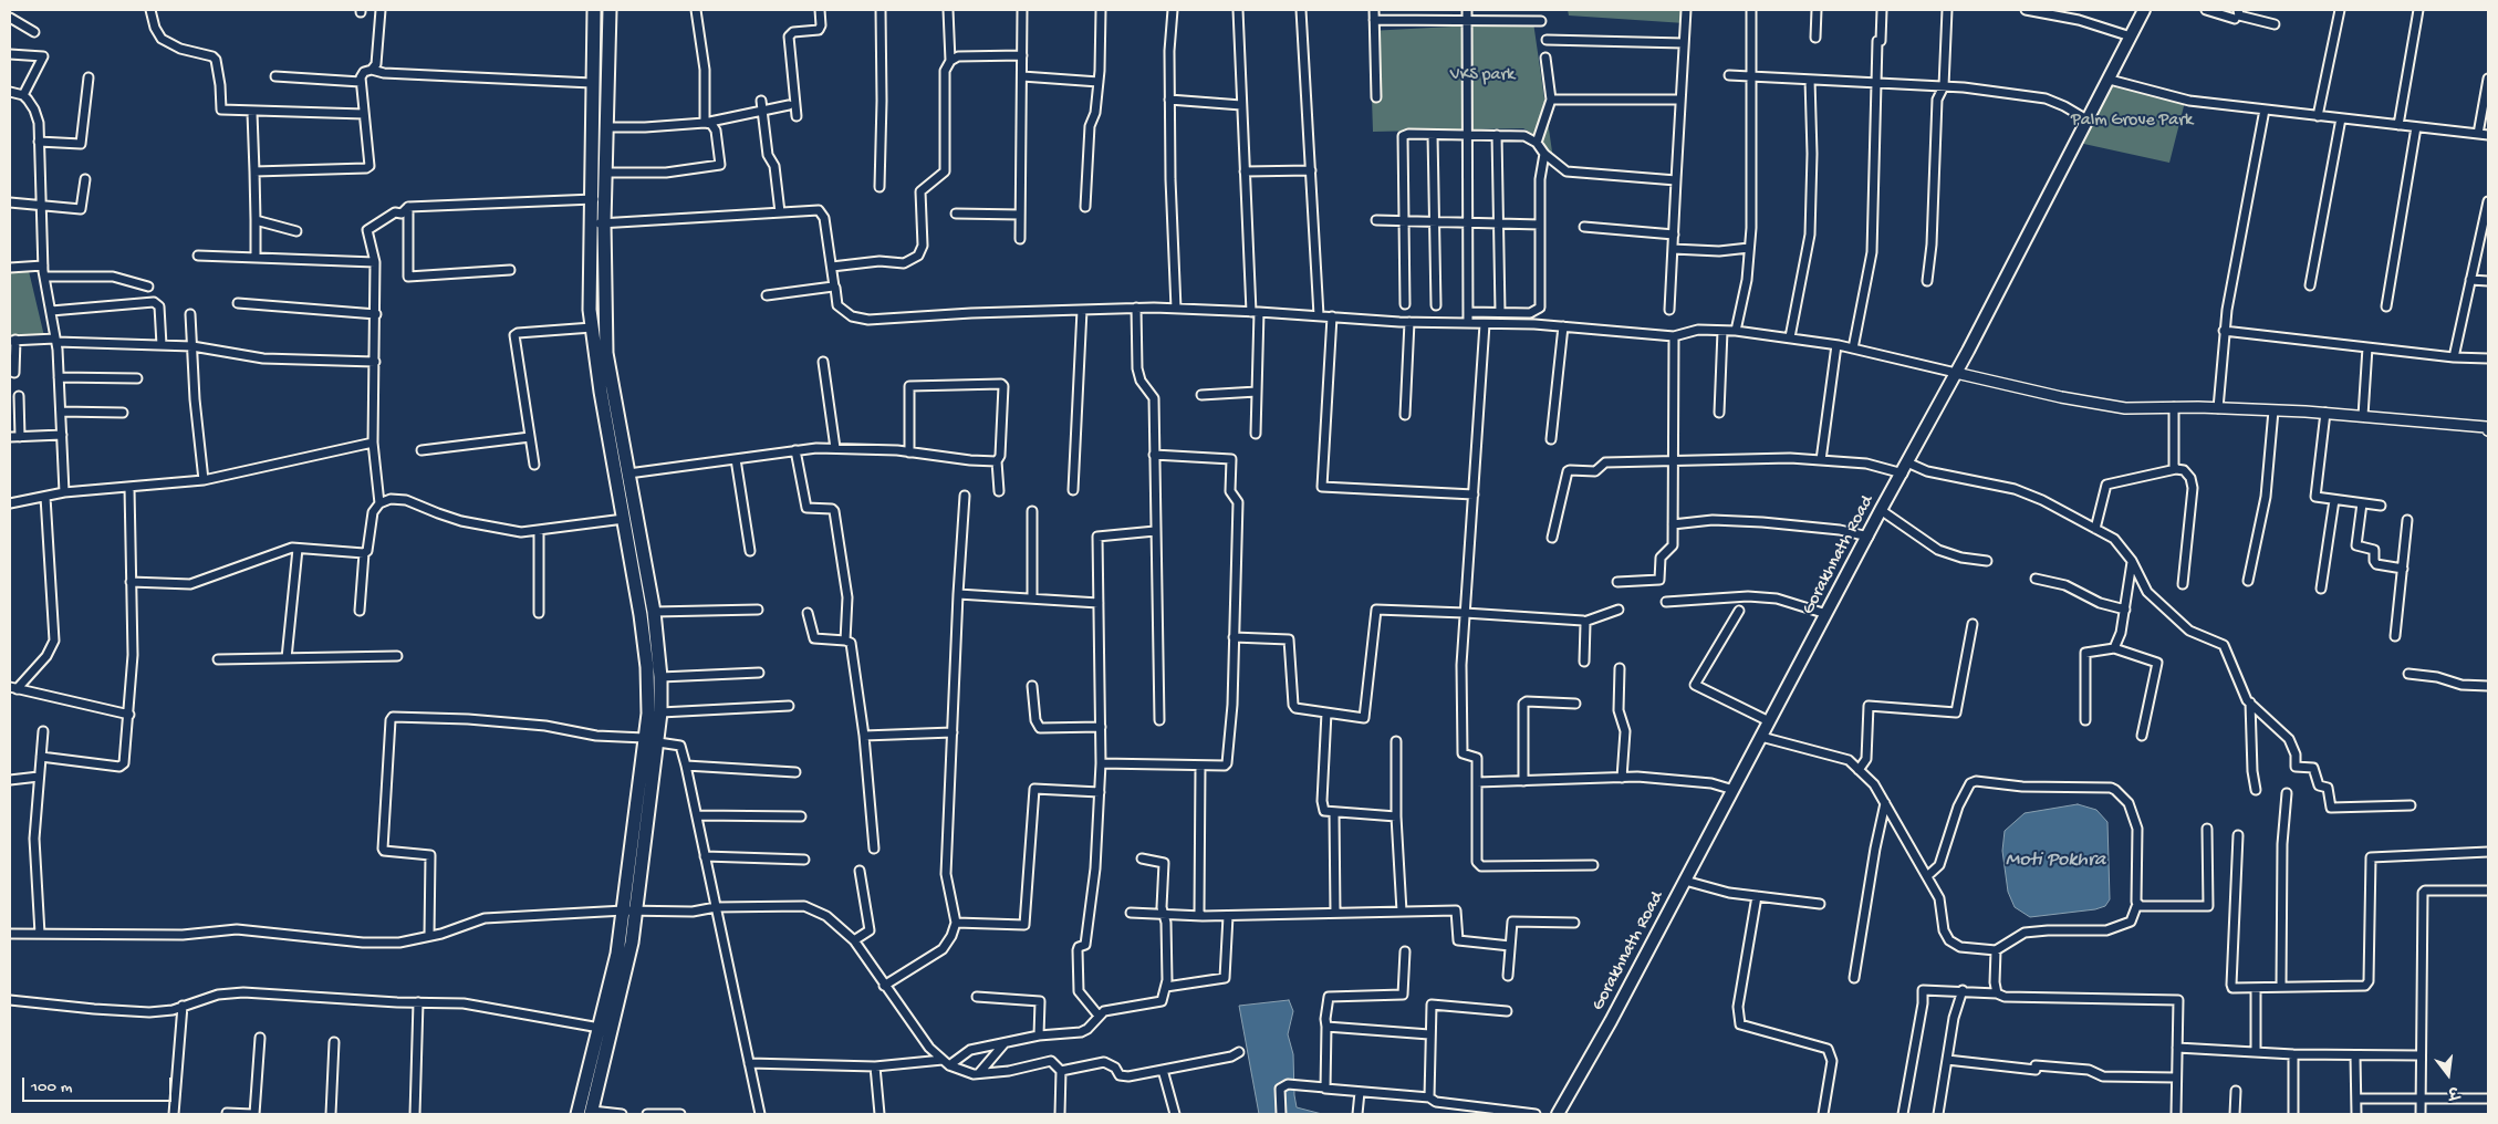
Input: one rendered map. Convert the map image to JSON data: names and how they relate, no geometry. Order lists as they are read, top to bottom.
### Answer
{
  "streets": {
    "main road": ["Gorakhnath Road"]
  },
  "water": ["Moti Pokhra"],
  "parks": ["VKS park", "Palm Grove Park"],
  "scale_bar": "100 m",
  "north": "bottom"
}
